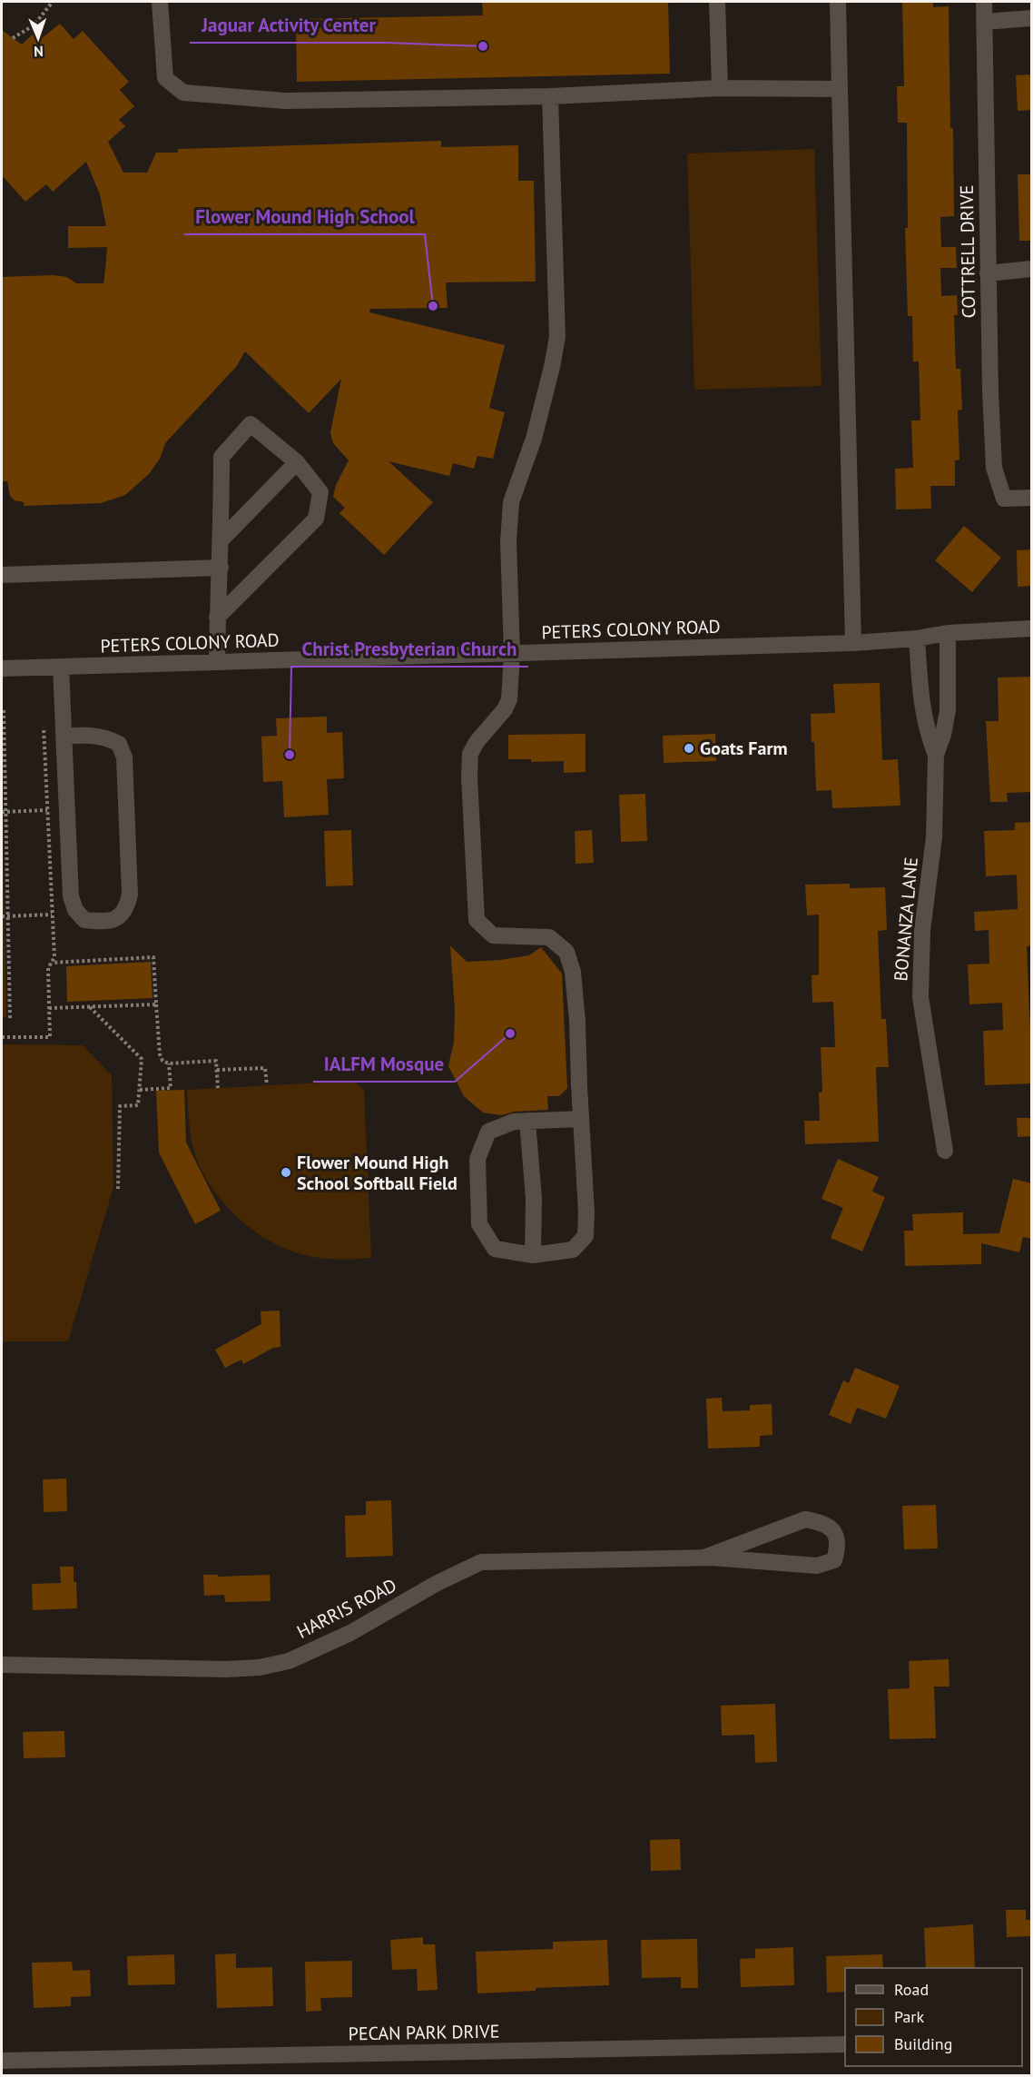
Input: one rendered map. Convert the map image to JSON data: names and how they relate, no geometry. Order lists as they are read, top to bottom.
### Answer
{
  "streets": {
    "street": [
      "COTTRELL DRIVE",
      "PETERS COLONY ROAD",
      "BONANZA LANE",
      "HARRIS ROAD",
      "PECAN PARK DRIVE"
    ]
  },
  "crossings": [
    ["PETERS COLONY ROAD", "BONANZA LANE"]
  ],
  "places": [
    "Jaguar Activity Center",
    "Flower Mound High School",
    "Goats Farm",
    "Christ Presbyterian Church",
    "IALFM Mosque",
    "Flower Mound High School Softball Field"
  ],
  "legend": ["Road", "Park", "Building"],
  "north": "bottom"
}
